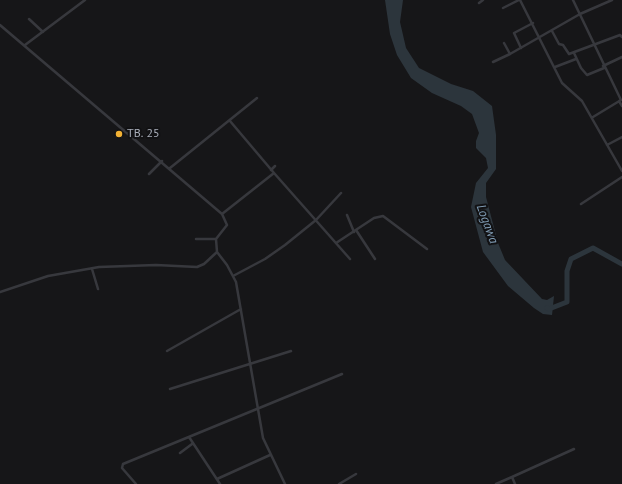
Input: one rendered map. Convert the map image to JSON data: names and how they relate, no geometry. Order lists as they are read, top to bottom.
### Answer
{
  "water": ["Logawa"],
  "places": ["TB. 25"]
}
